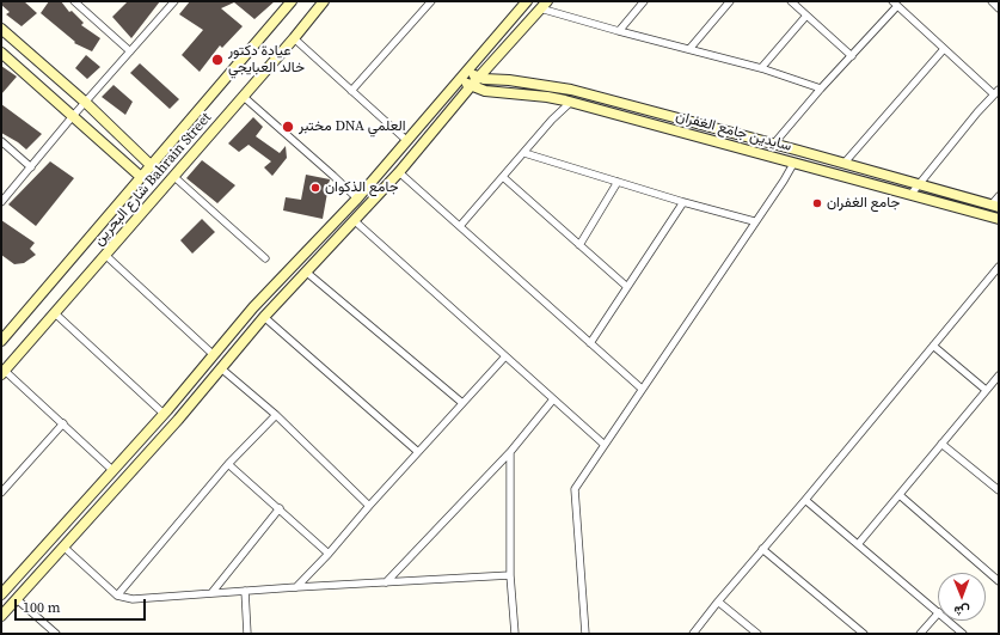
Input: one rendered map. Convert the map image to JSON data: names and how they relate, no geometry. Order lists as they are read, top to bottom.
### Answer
{
  "streets": {
    "street": ["سايدين جامع الغفران", "شارع البحرين Bahrain Street"]
  },
  "places": [
    "عيادة دكتور خالد العبايجي",
    "مختبر DNA العلمي",
    "جامع الذكوان",
    "جامع الغفران"
  ],
  "scale_bar": "100 m",
  "north": "bottom"
}
